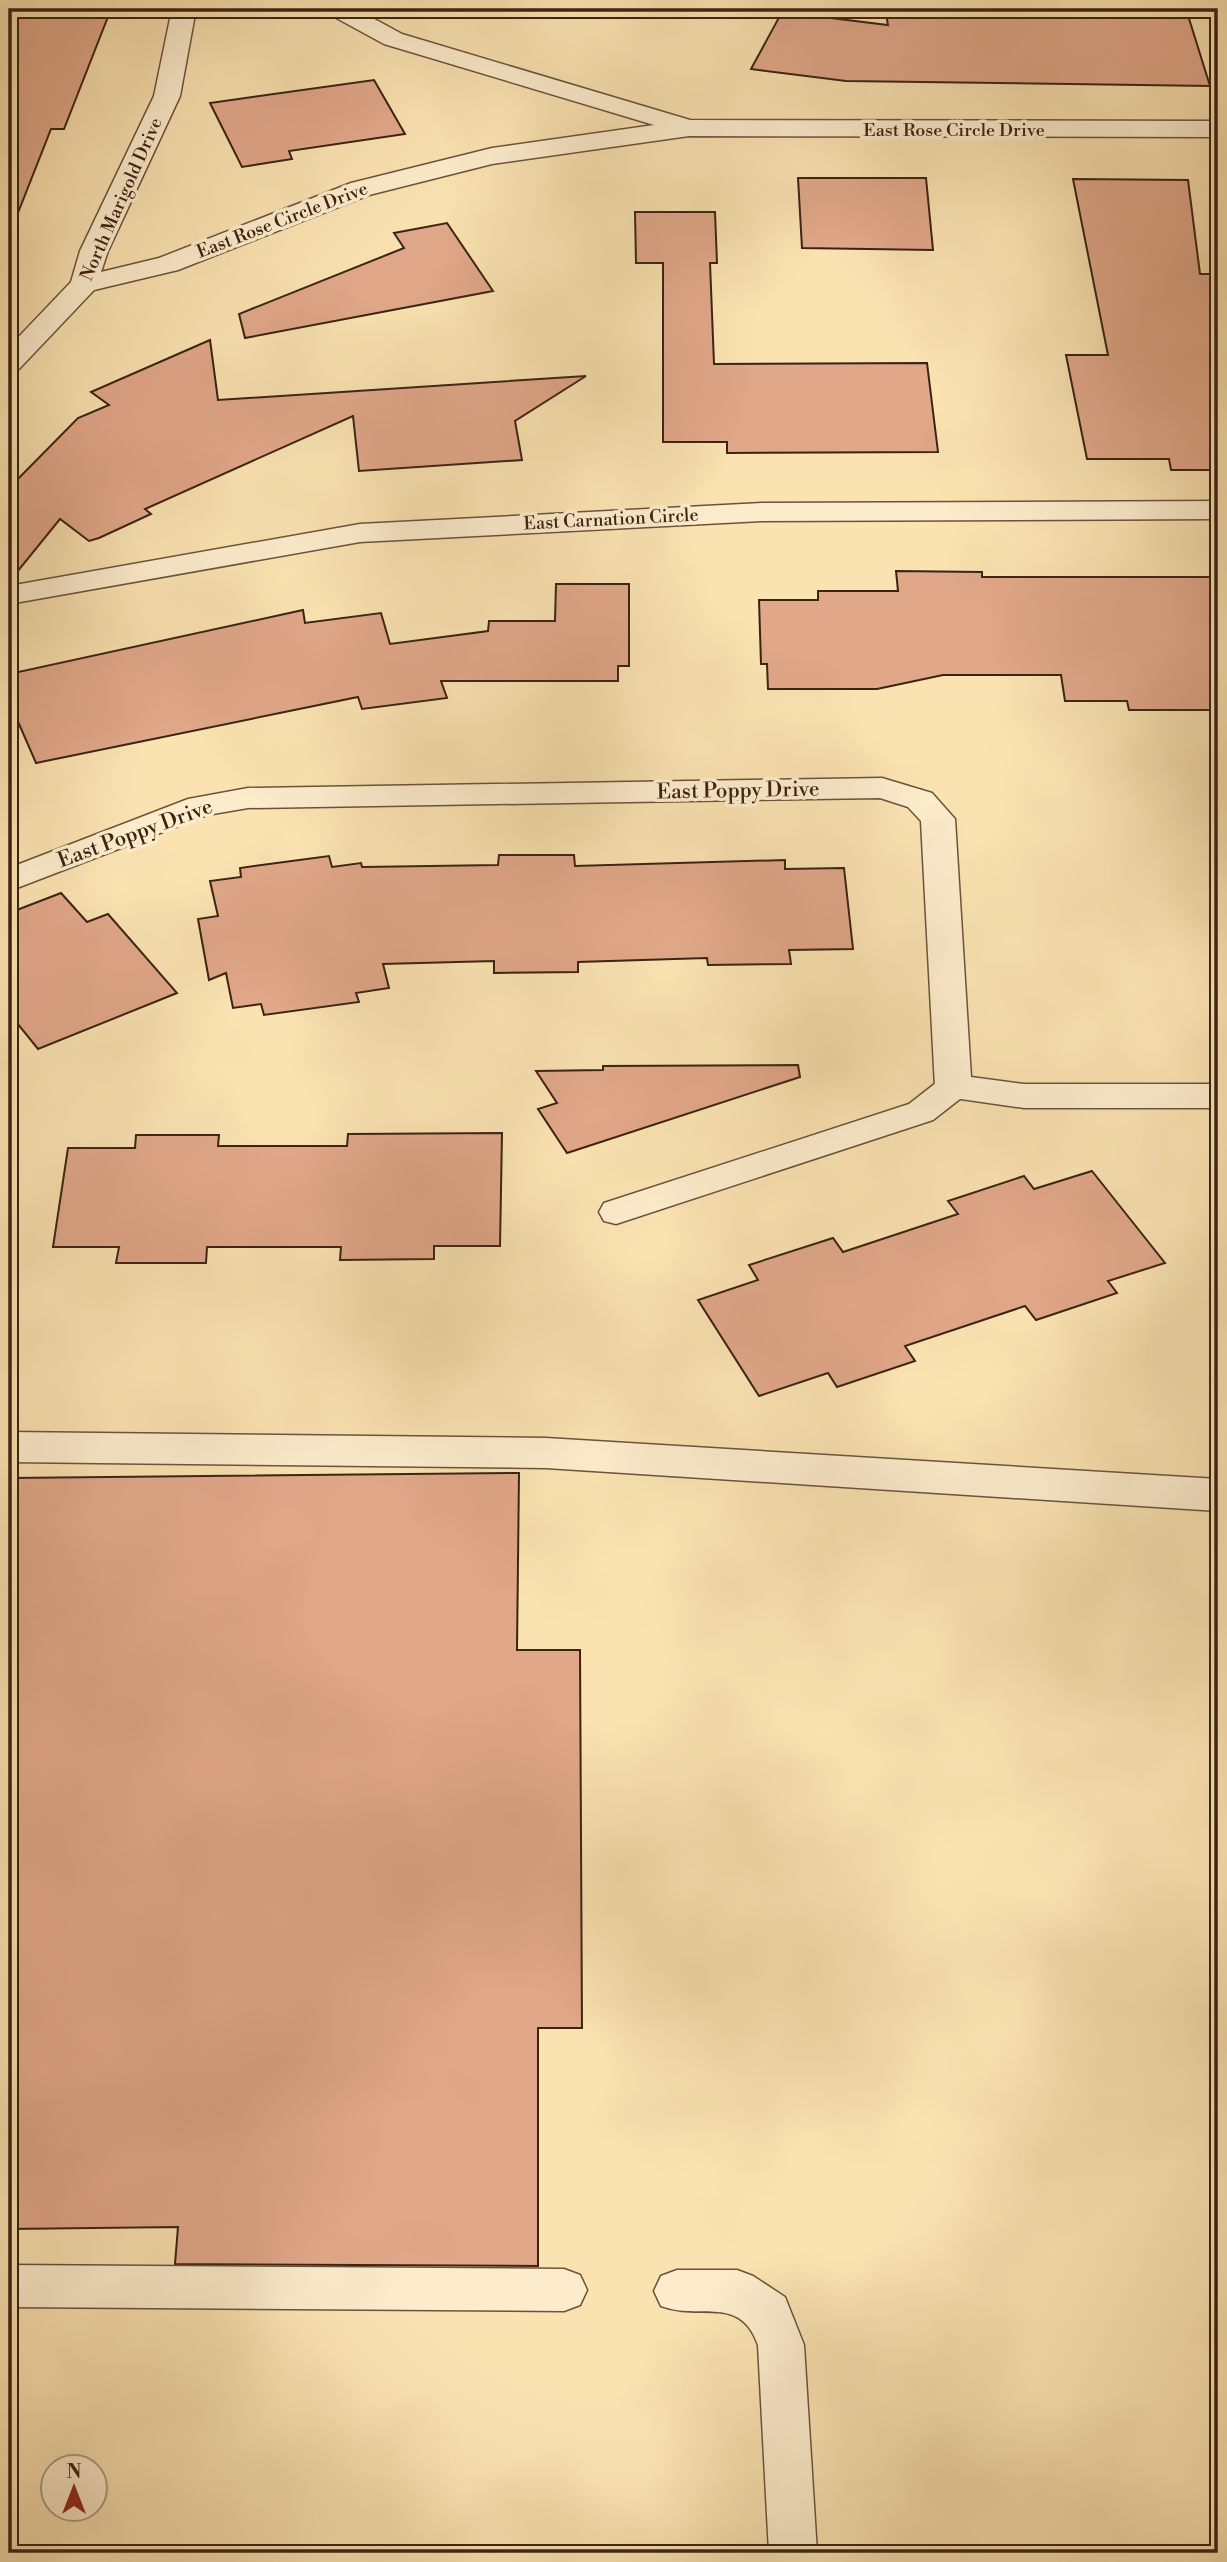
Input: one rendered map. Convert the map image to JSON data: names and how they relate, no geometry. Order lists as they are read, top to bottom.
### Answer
{
  "streets": {
    "street": [
      "East Rose Circle Drive",
      "North Marigold Drive",
      "East Carnation Circle",
      "East Poppy Drive"
    ]
  },
  "crossings": [
    ["East Rose Circle Drive", "North Marigold Drive"]
  ],
  "north": "top"
}
